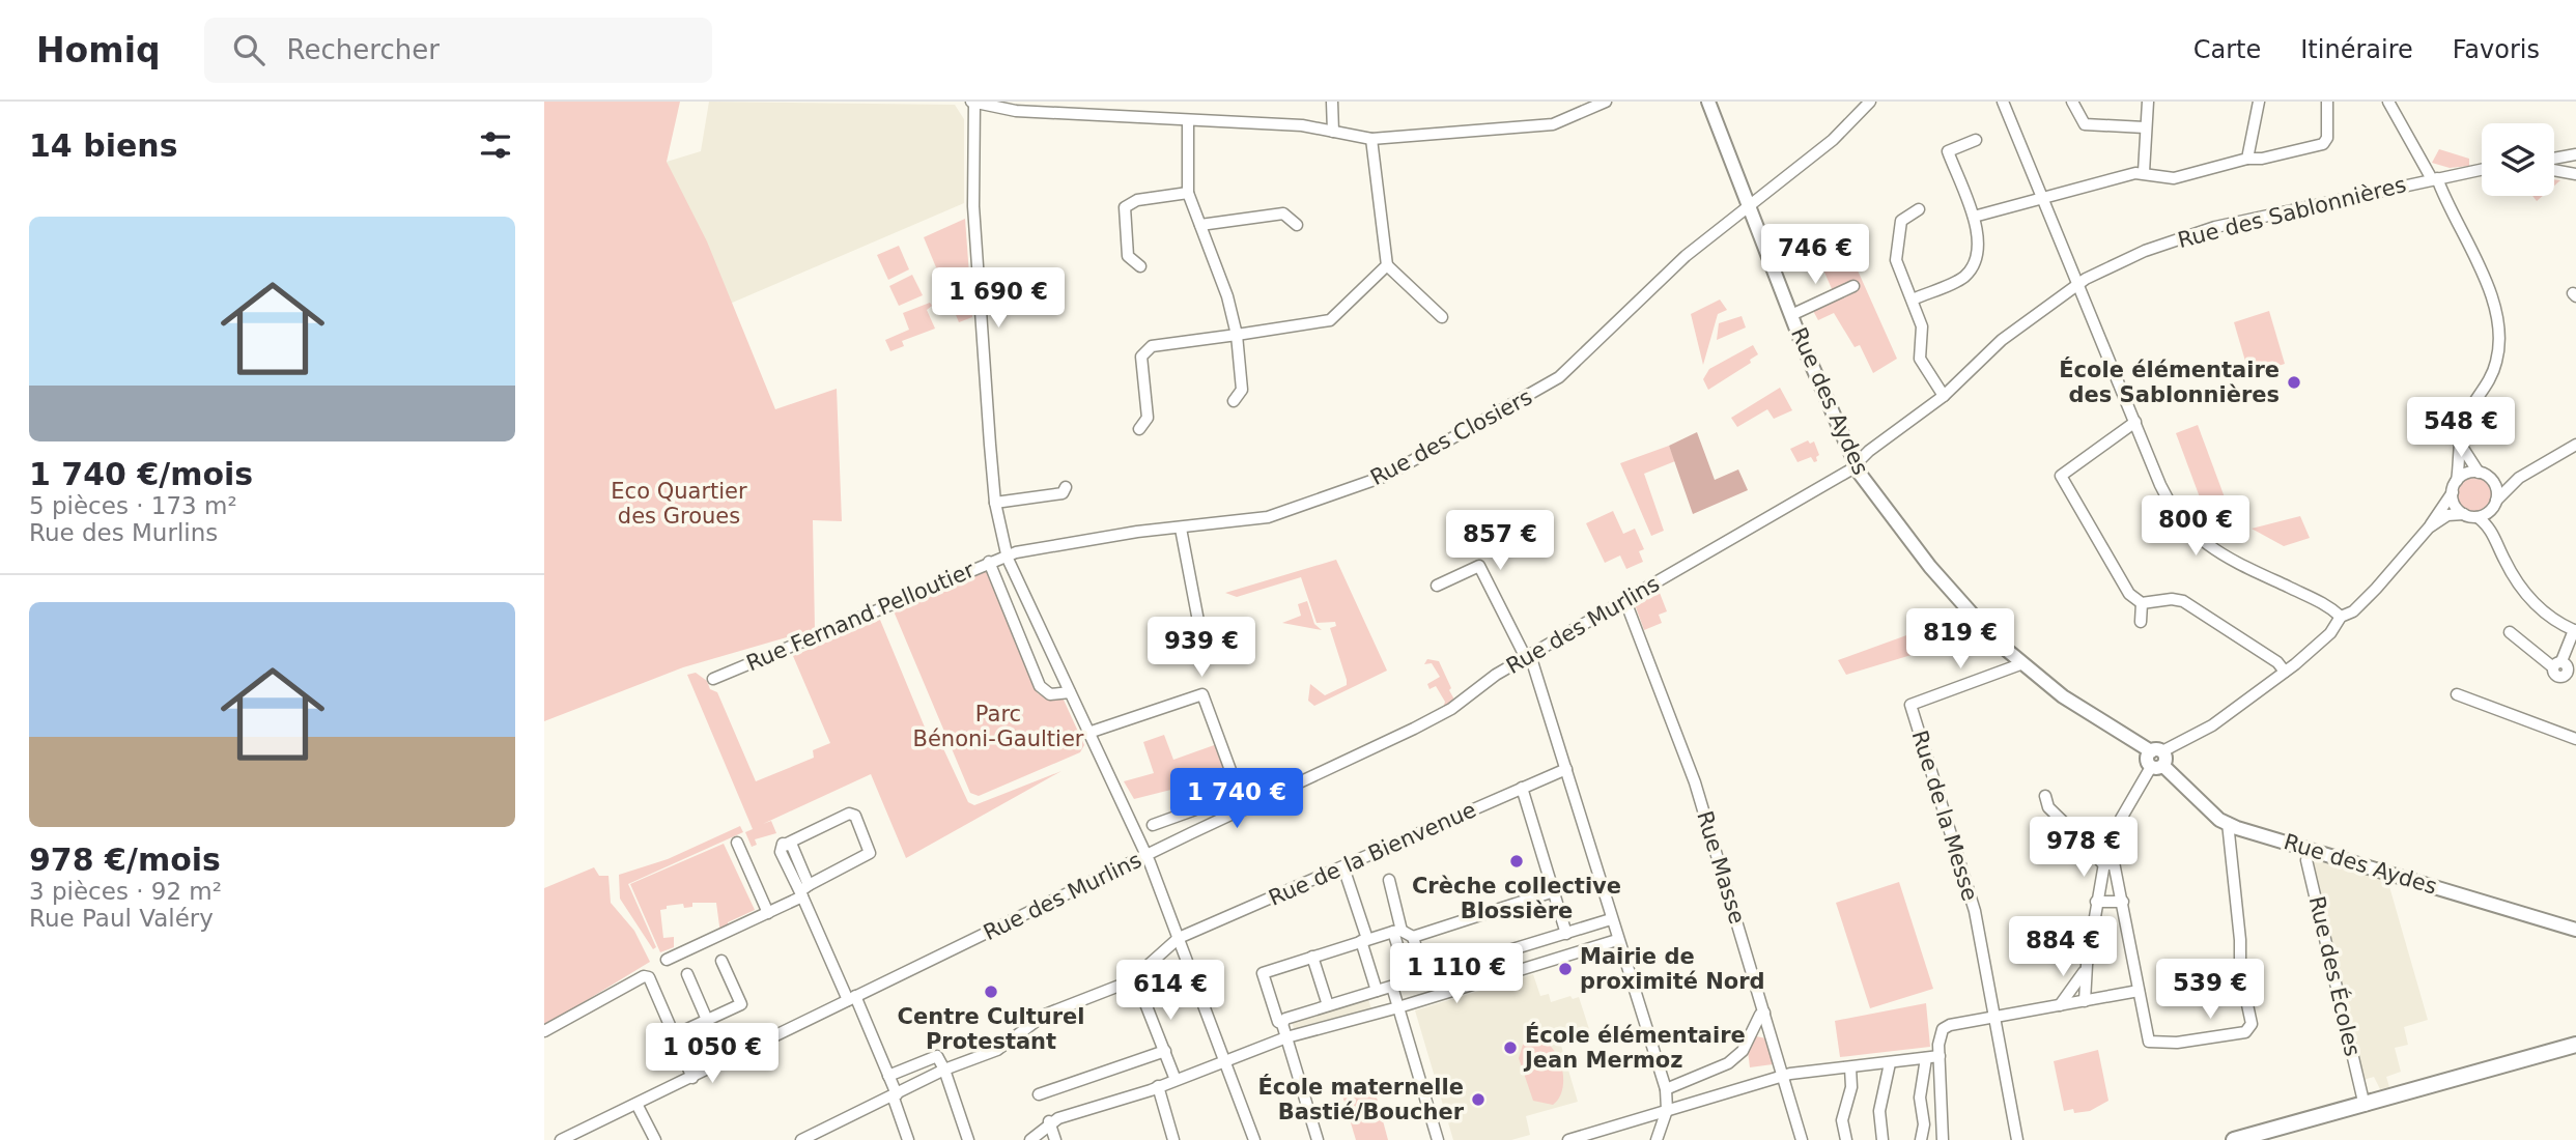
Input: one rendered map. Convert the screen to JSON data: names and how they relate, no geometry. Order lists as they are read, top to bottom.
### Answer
{
  "streets": {
    "street": [
      "Rue des Sablonnières",
      "Rue des Aydes",
      "Rue des Closiers",
      "Rue Fernand Pelloutier",
      "Rue des Murlins",
      "Rue de la Messe",
      "Rue de la Bienvenue",
      "Rue Masse",
      "Rue des Écoles"
    ]
  },
  "crossings": [
    ["Rue des Sablonnières", "Rue des Aydes"],
    ["Rue des Sablonnières", "Rue des Murlins"],
    ["Rue des Aydes", "Rue des Closiers"],
    ["Rue des Aydes", "Rue des Murlins"],
    ["Rue des Aydes", "Rue de la Messe"],
    ["Rue des Aydes", "Rue des Écoles"],
    ["Rue des Closiers", "Rue Fernand Pelloutier"],
    ["Rue des Murlins", "Rue Masse"]
  ],
  "parks": ["Eco Quartier des Groues", "Parc Bénoni-Gaultier"],
  "places": [
    "École élémentaire des Sablonnières",
    "Crèche collective Blossière",
    "Mairie de proximité Nord",
    "Centre Culturel Protestant",
    "École élémentaire Jean Mermoz",
    "École maternelle Bastié/Boucher"
  ],
  "page": {
    "header": "Homiq",
    "search": "Rechercher",
    "nav": ["Carte", "Itinéraire", "Favoris"],
    "heading": "14 biens",
    "list": [
      {
        "name": "1 740 €/mois",
        "note": "5 pièces · 173 m² · Rue des Murlins"
      },
      {
        "name": "978 €/mois",
        "note": "3 pièces · 92 m² · Rue Paul Valéry"
      }
    ],
    "price": [
      "746 €",
      "1 690 €",
      "548 €",
      "800 €",
      "857 €",
      "819 €",
      "939 €",
      "1 740 €",
      "978 €",
      "884 €",
      "1 110 €",
      "539 €",
      "614 €",
      "1 050 €"
    ]
  }
}
